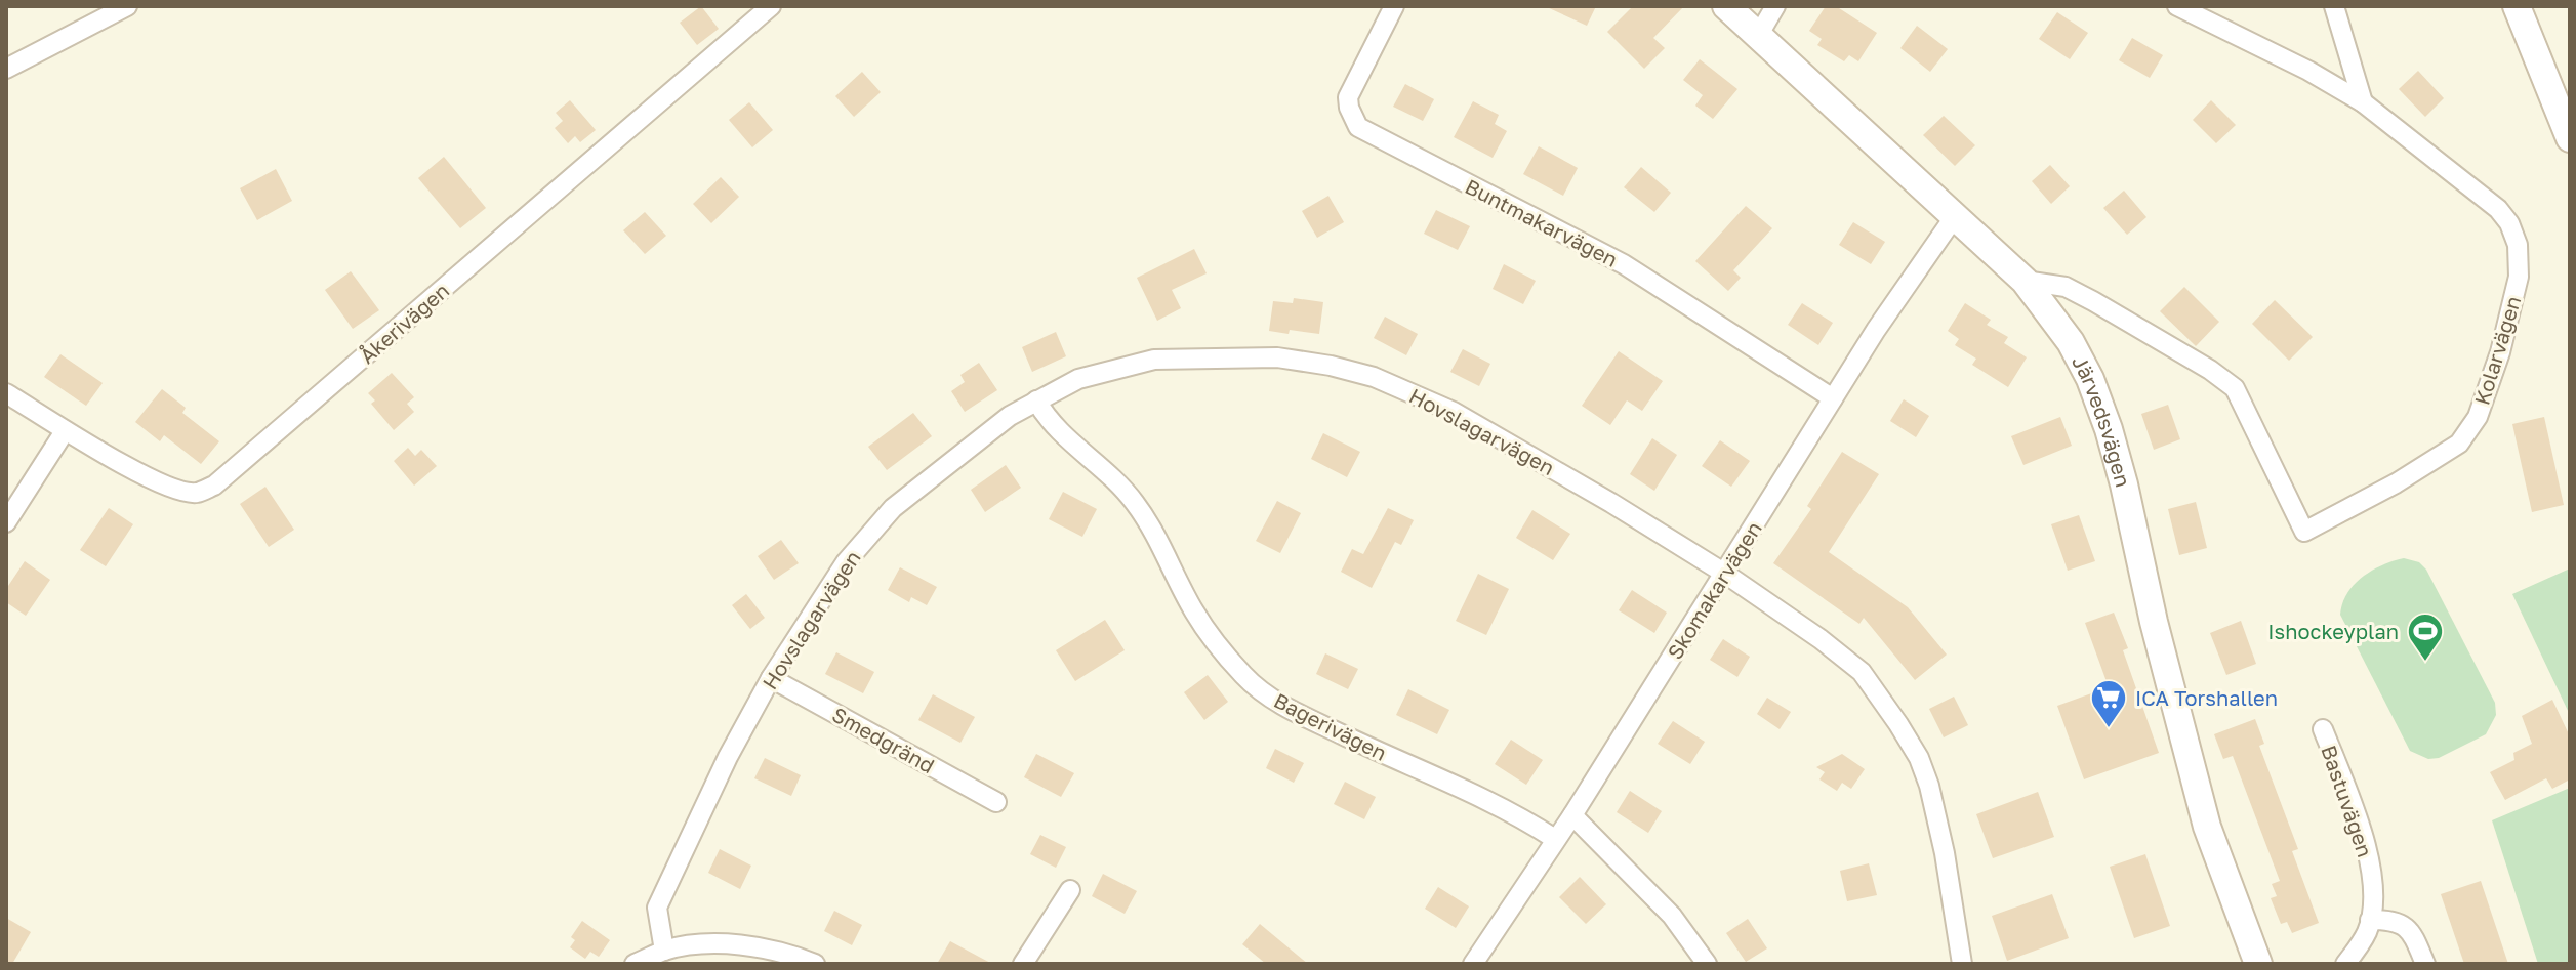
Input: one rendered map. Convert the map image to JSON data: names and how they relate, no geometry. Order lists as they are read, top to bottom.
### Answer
{
  "streets": {
    "street": [
      "Buntmakarvägen",
      "Åkerivägen",
      "Kolarvägen",
      "Järvedsvägen",
      "Hovslagarvägen",
      "Skomakarvägen",
      "Bagerivägen",
      "Smedgränd",
      "Bastuvägen"
    ]
  },
  "crossings": [
    ["Buntmakarvägen", "Skomakarvägen"],
    ["Kolarvägen", "Järvedsvägen"],
    ["Järvedsvägen", "Skomakarvägen"],
    ["Hovslagarvägen", "Skomakarvägen"],
    ["Hovslagarvägen", "Bagerivägen"],
    ["Hovslagarvägen", "Smedgränd"],
    ["Skomakarvägen", "Bagerivägen"]
  ],
  "places": {
    "sports": ["Ishockeyplan"],
    "supermarket": ["ICA Torshallen"]
  }
}
